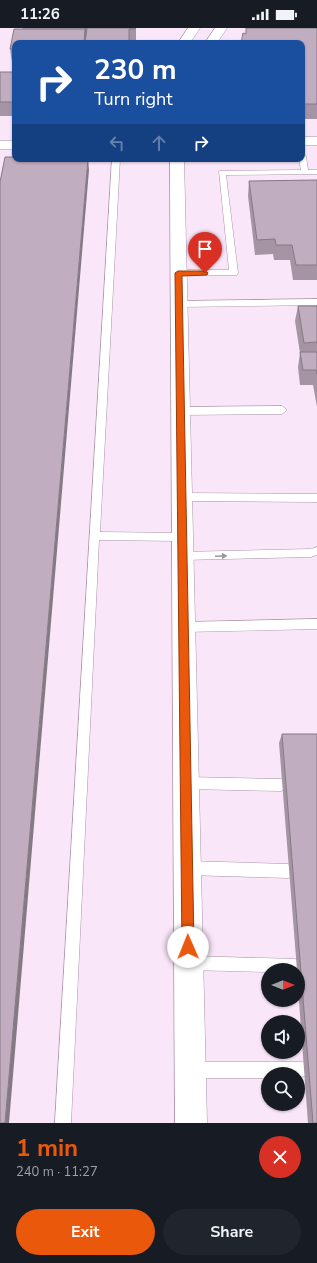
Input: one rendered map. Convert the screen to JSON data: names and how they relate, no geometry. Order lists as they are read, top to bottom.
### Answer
{
  "north": "right",
  "page": {
    "status": "11:26",
    "turn": ["230 m", "Turn right"],
    "heading": ["1 min", "240 m · 11:27"],
    "buttons": ["Exit", "Share"]
  }
}
